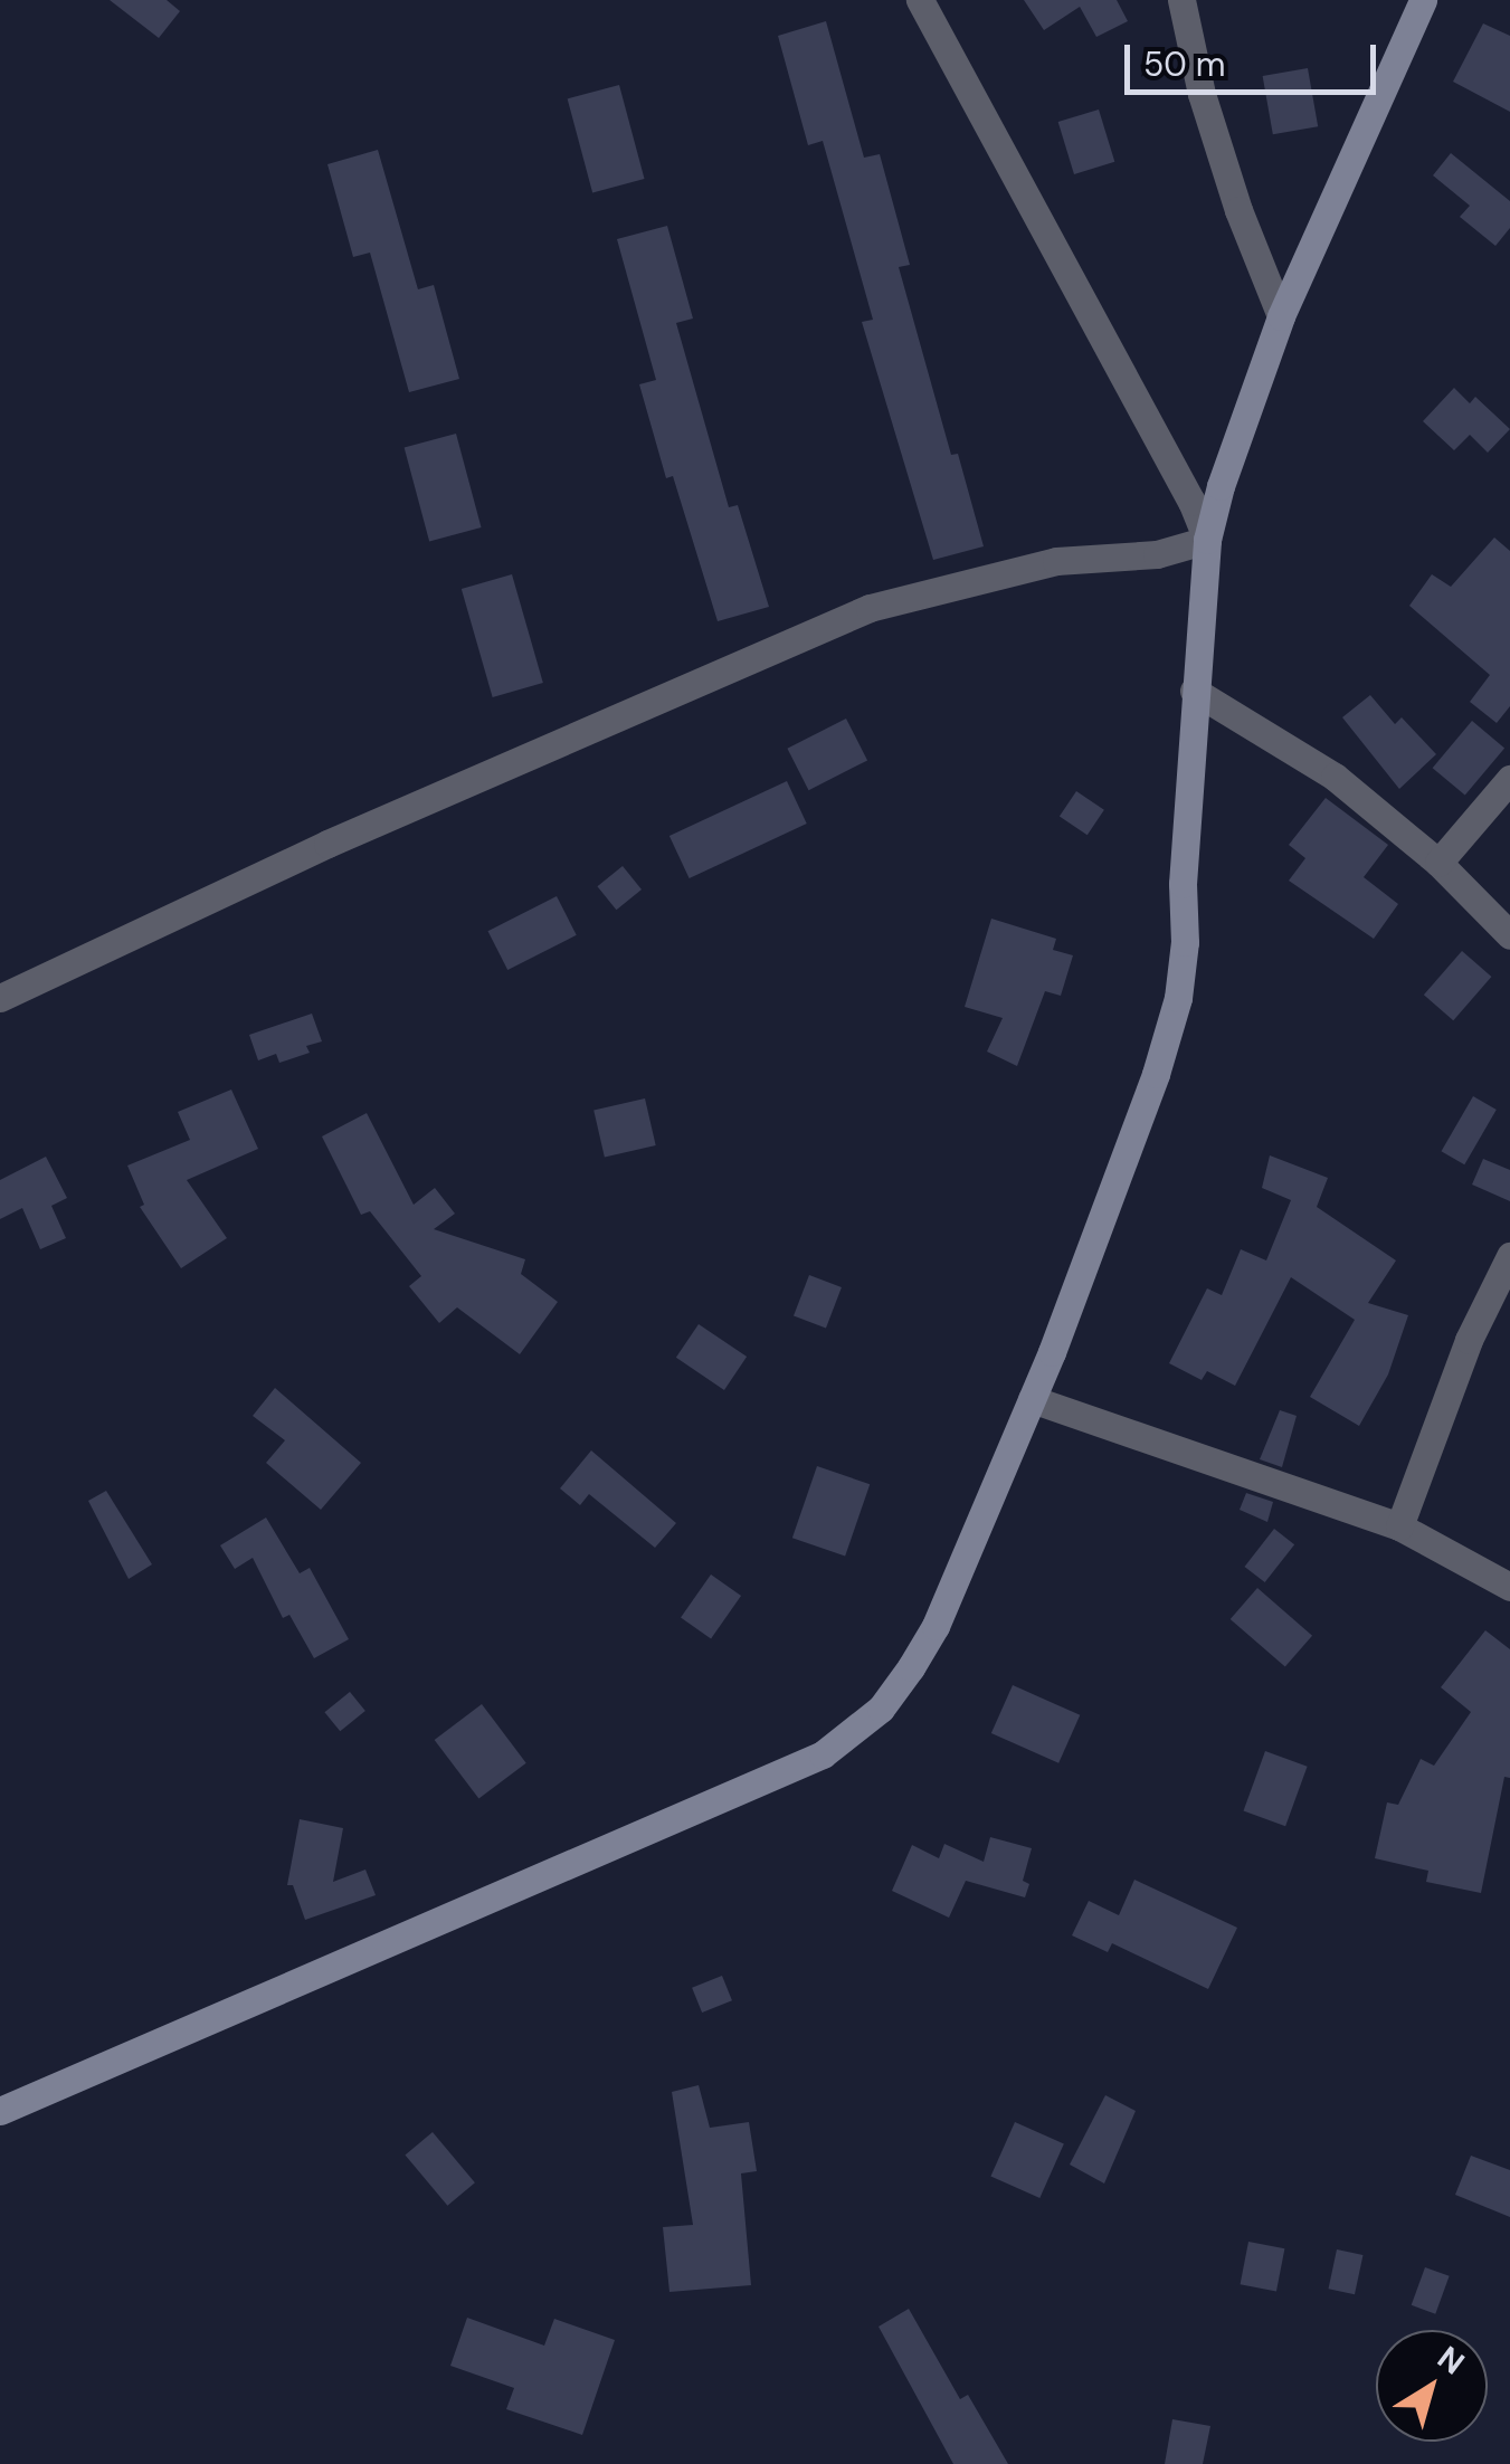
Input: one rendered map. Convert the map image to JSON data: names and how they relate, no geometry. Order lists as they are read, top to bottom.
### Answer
{
  "scale_bar": "50 m",
  "north": "top right"
}
